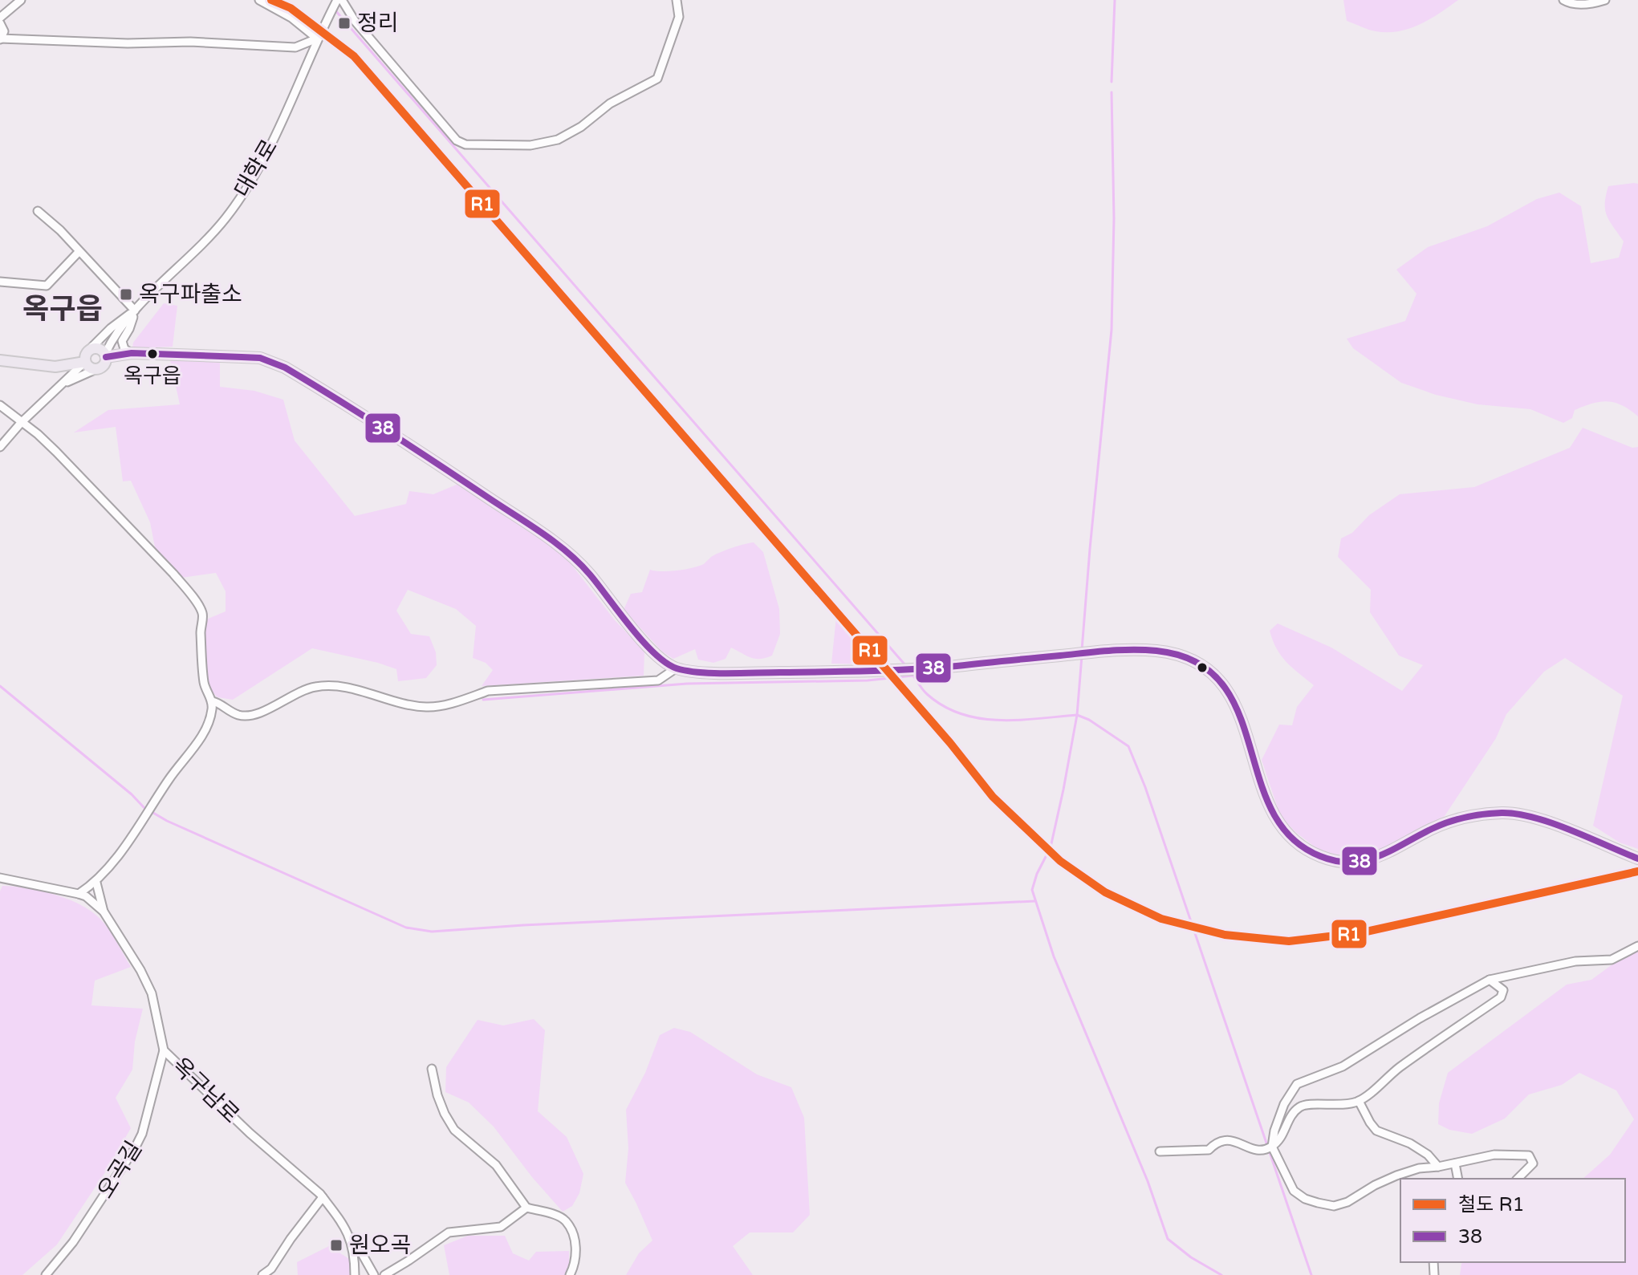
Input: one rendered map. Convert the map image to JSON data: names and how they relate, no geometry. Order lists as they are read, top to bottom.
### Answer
{
  "streets": {
    "street": ["대학로", "옥구남로", "오곡길"]
  },
  "crossings": [
    ["옥구남로", "오곡길"]
  ],
  "districts": ["옥구읍"],
  "places": {
    "transit": ["정리", "옥구파출소", "원오곡"],
    "other": ["옥구읍"]
  },
  "lines": ["rail line R1", "transit line 38"],
  "legend": ["철도 R1", "38"]
}
